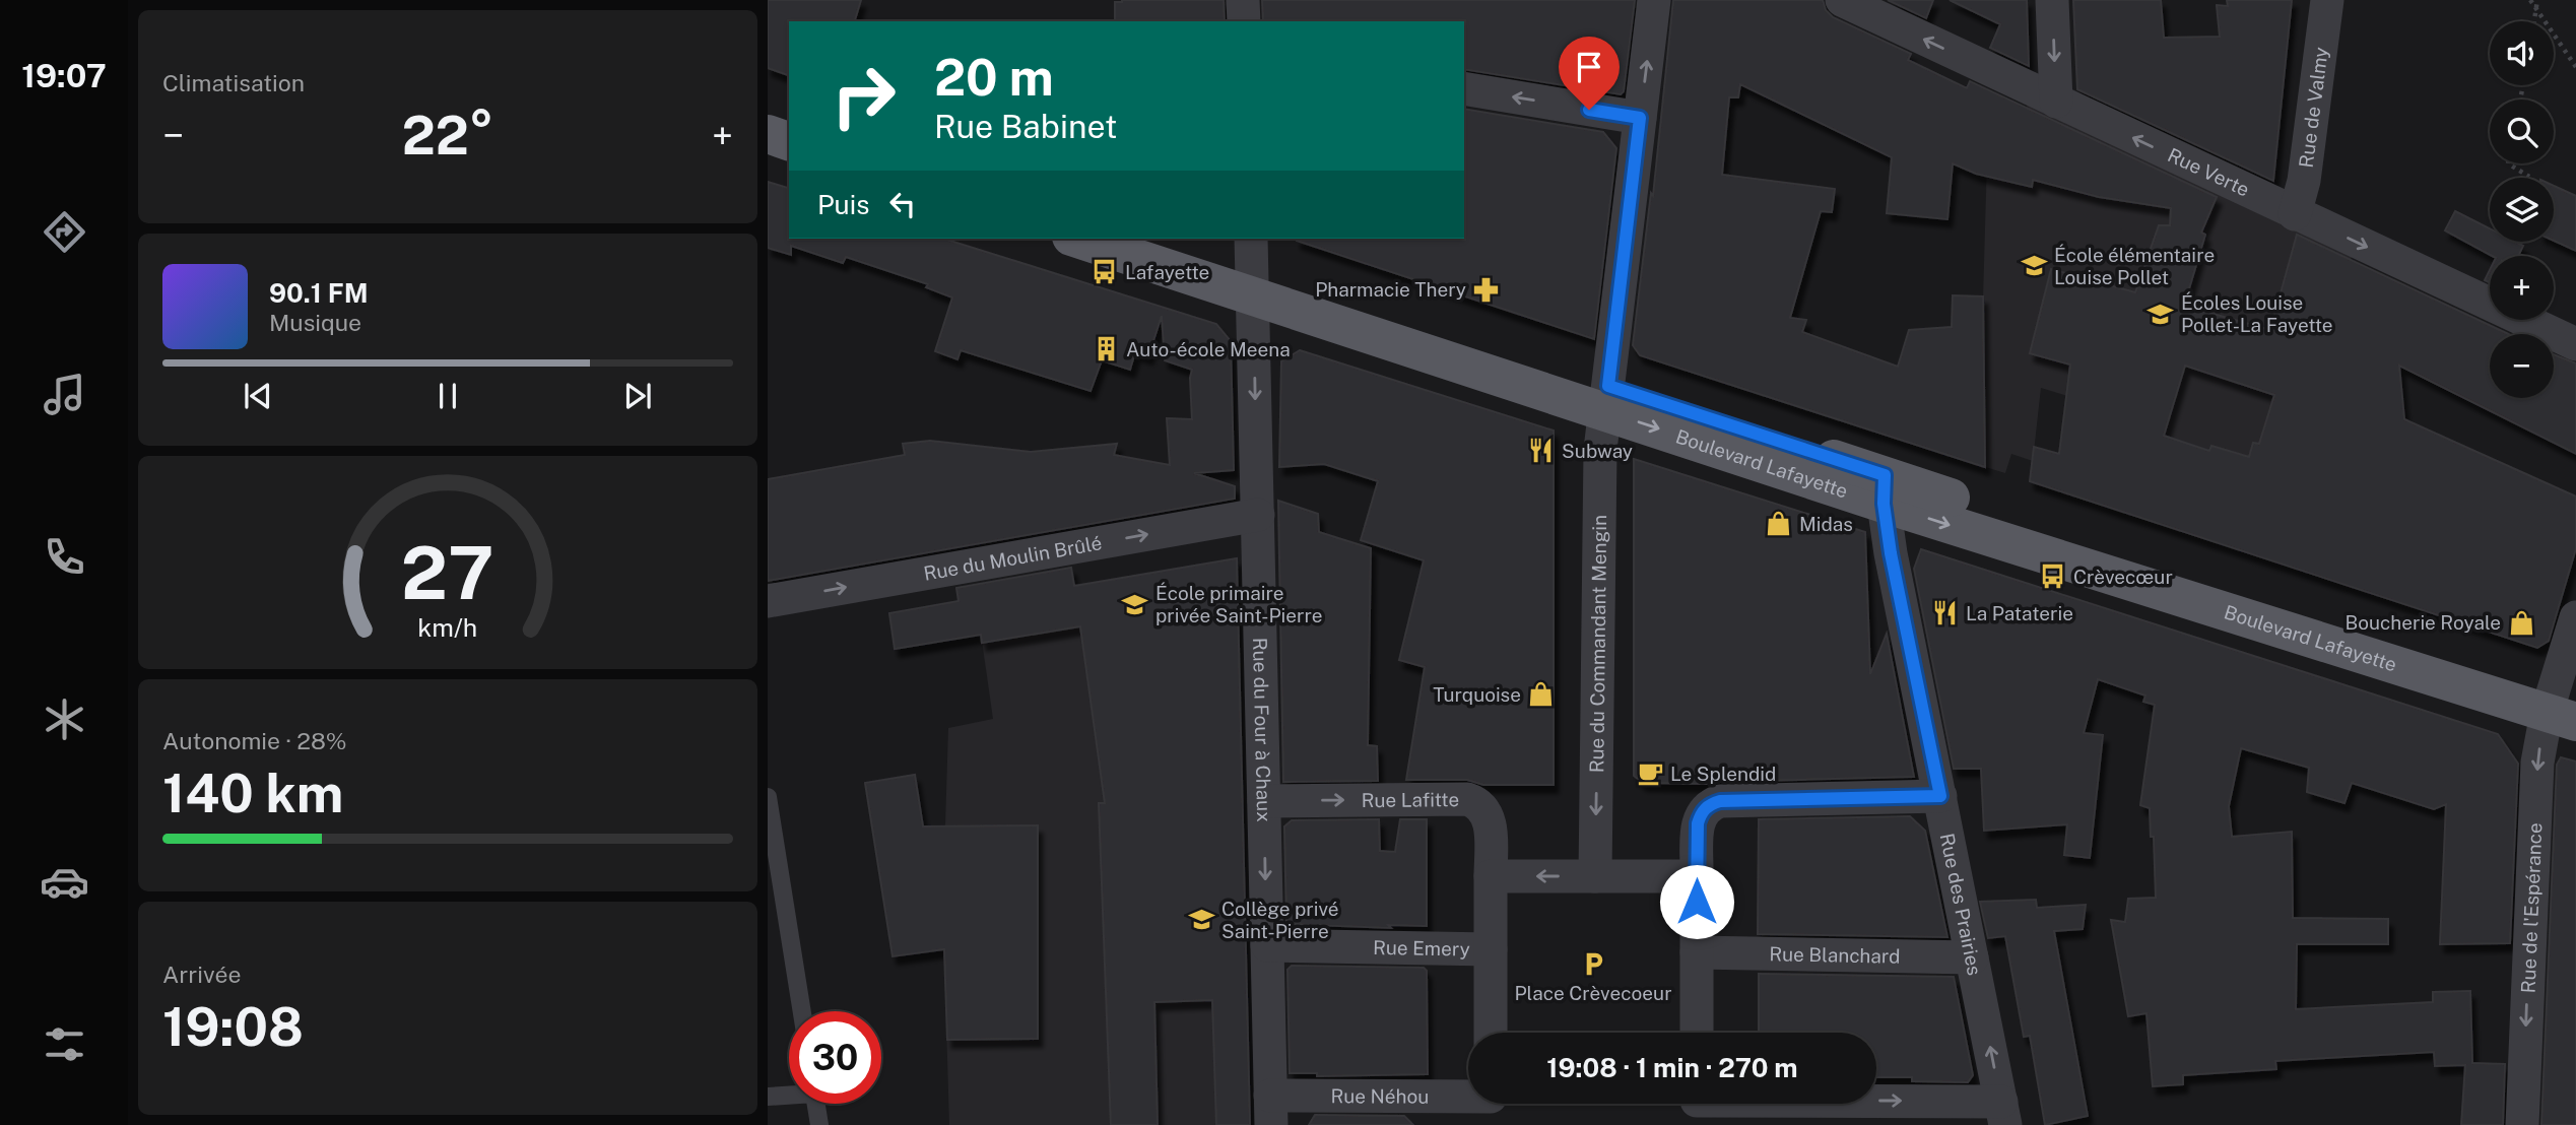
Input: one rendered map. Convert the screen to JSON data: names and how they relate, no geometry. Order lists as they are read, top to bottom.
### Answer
{
  "streets": {
    "main road": ["Boulevard Lafayette"],
    "street": [
      "Rue de Valmy",
      "Rue Verte",
      "Rue du Moulin Brûlé",
      "Rue du Commandant Mengin",
      "Rue du Four à Chaux",
      "Rue Lafitte",
      "Rue des Prairies",
      "Rue de l'Espérance",
      "Rue Emery",
      "Rue Blanchard",
      "Rue Néhou"
    ]
  },
  "crossings": [
    ["Rue de Valmy", "Rue Verte"],
    ["Boulevard Lafayette", "Rue du Commandant Mengin"],
    ["Boulevard Lafayette", "Rue du Four à Chaux"],
    ["Boulevard Lafayette", "Rue des Prairies"],
    ["Boulevard Lafayette", "Rue de l'Espérance"],
    ["Rue du Moulin Brûlé", "Rue du Four à Chaux"],
    ["Rue du Four à Chaux", "Rue Lafitte"],
    ["Rue du Four à Chaux", "Rue Emery"],
    ["Rue du Four à Chaux", "Rue Néhou"],
    ["Rue des Prairies", "Rue Blanchard"]
  ],
  "one_way": [
    "Rue du Moulin Brûlé",
    "Rue du Four à Chaux",
    "Rue Lafitte",
    "Rue de l'Espérance"
  ],
  "places": {
    "school or university": [
      "École élémentaire Louise Pollet",
      "Écoles Louise Pollet-La Fayette",
      "École primaire privée Saint-Pierre",
      "Collège privé Saint-Pierre"
    ],
    "bus stop": ["Lafayette", "Crèvecœur"],
    "pharmacy": ["Pharmacie Thery"],
    "building": ["Auto-école Meena"],
    "restaurant": ["Subway", "La Pataterie"],
    "shop": ["Midas", "Boucherie Royale", "Turquoise"],
    "cafe": ["Le Splendid"],
    "parking": ["Place Crèvecoeur"]
  },
  "page": {
    "tabs": "19:07",
    "tile": [
      "Climatisation",
      ["Autonomie · 28%", "140 km"],
      ["Arrivée", "19:08"]
    ],
    "map_buttons": ["+", "−"],
    "turn": ["20 m", "Rue Babinet"],
    "heat": ["−", "22°", "+"],
    "then": "Puis",
    "song": ["90.1 FM", "Musique"],
    "limit": "30",
    "trip": "19:08 · 1 min · 270 m",
    "gauge": ["27", "km/h"]
  }
}
